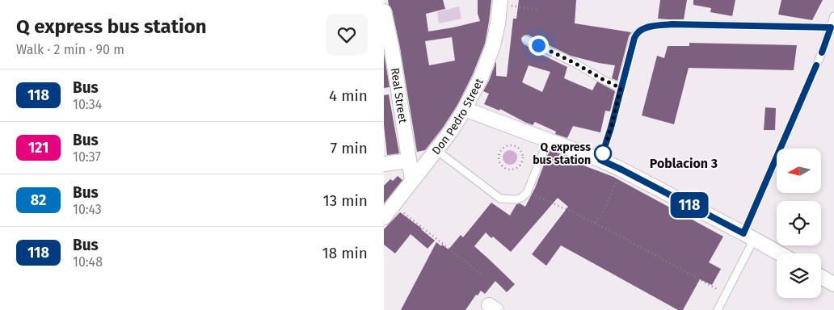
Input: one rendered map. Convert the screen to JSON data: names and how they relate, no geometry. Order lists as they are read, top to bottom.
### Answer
{
  "streets": {
    "street": ["Real Street", "Don Pedro Street"]
  },
  "crossings": [
    ["Real Street", "Don Pedro Street"]
  ],
  "districts": ["Poblacion 3"],
  "places": ["Q express bus station"],
  "lines": ["bus line 118"],
  "north": "left",
  "page": {
    "heading": ["Q express bus station", "Walk · 2 min · 90 m"],
    "on_map": "118",
    "list": [
      {
        "mark": "118",
        "name": "Bus",
        "note": "10:34",
        "value": "4 min"
      },
      {
        "mark": "121",
        "name": "Bus",
        "note": "10:37",
        "value": "7 min"
      },
      {
        "mark": "82",
        "name": "Bus",
        "note": "10:43",
        "value": "13 min"
      },
      {
        "mark": "118",
        "name": "Bus",
        "note": "10:48",
        "value": "18 min"
      }
    ]
  }
}
